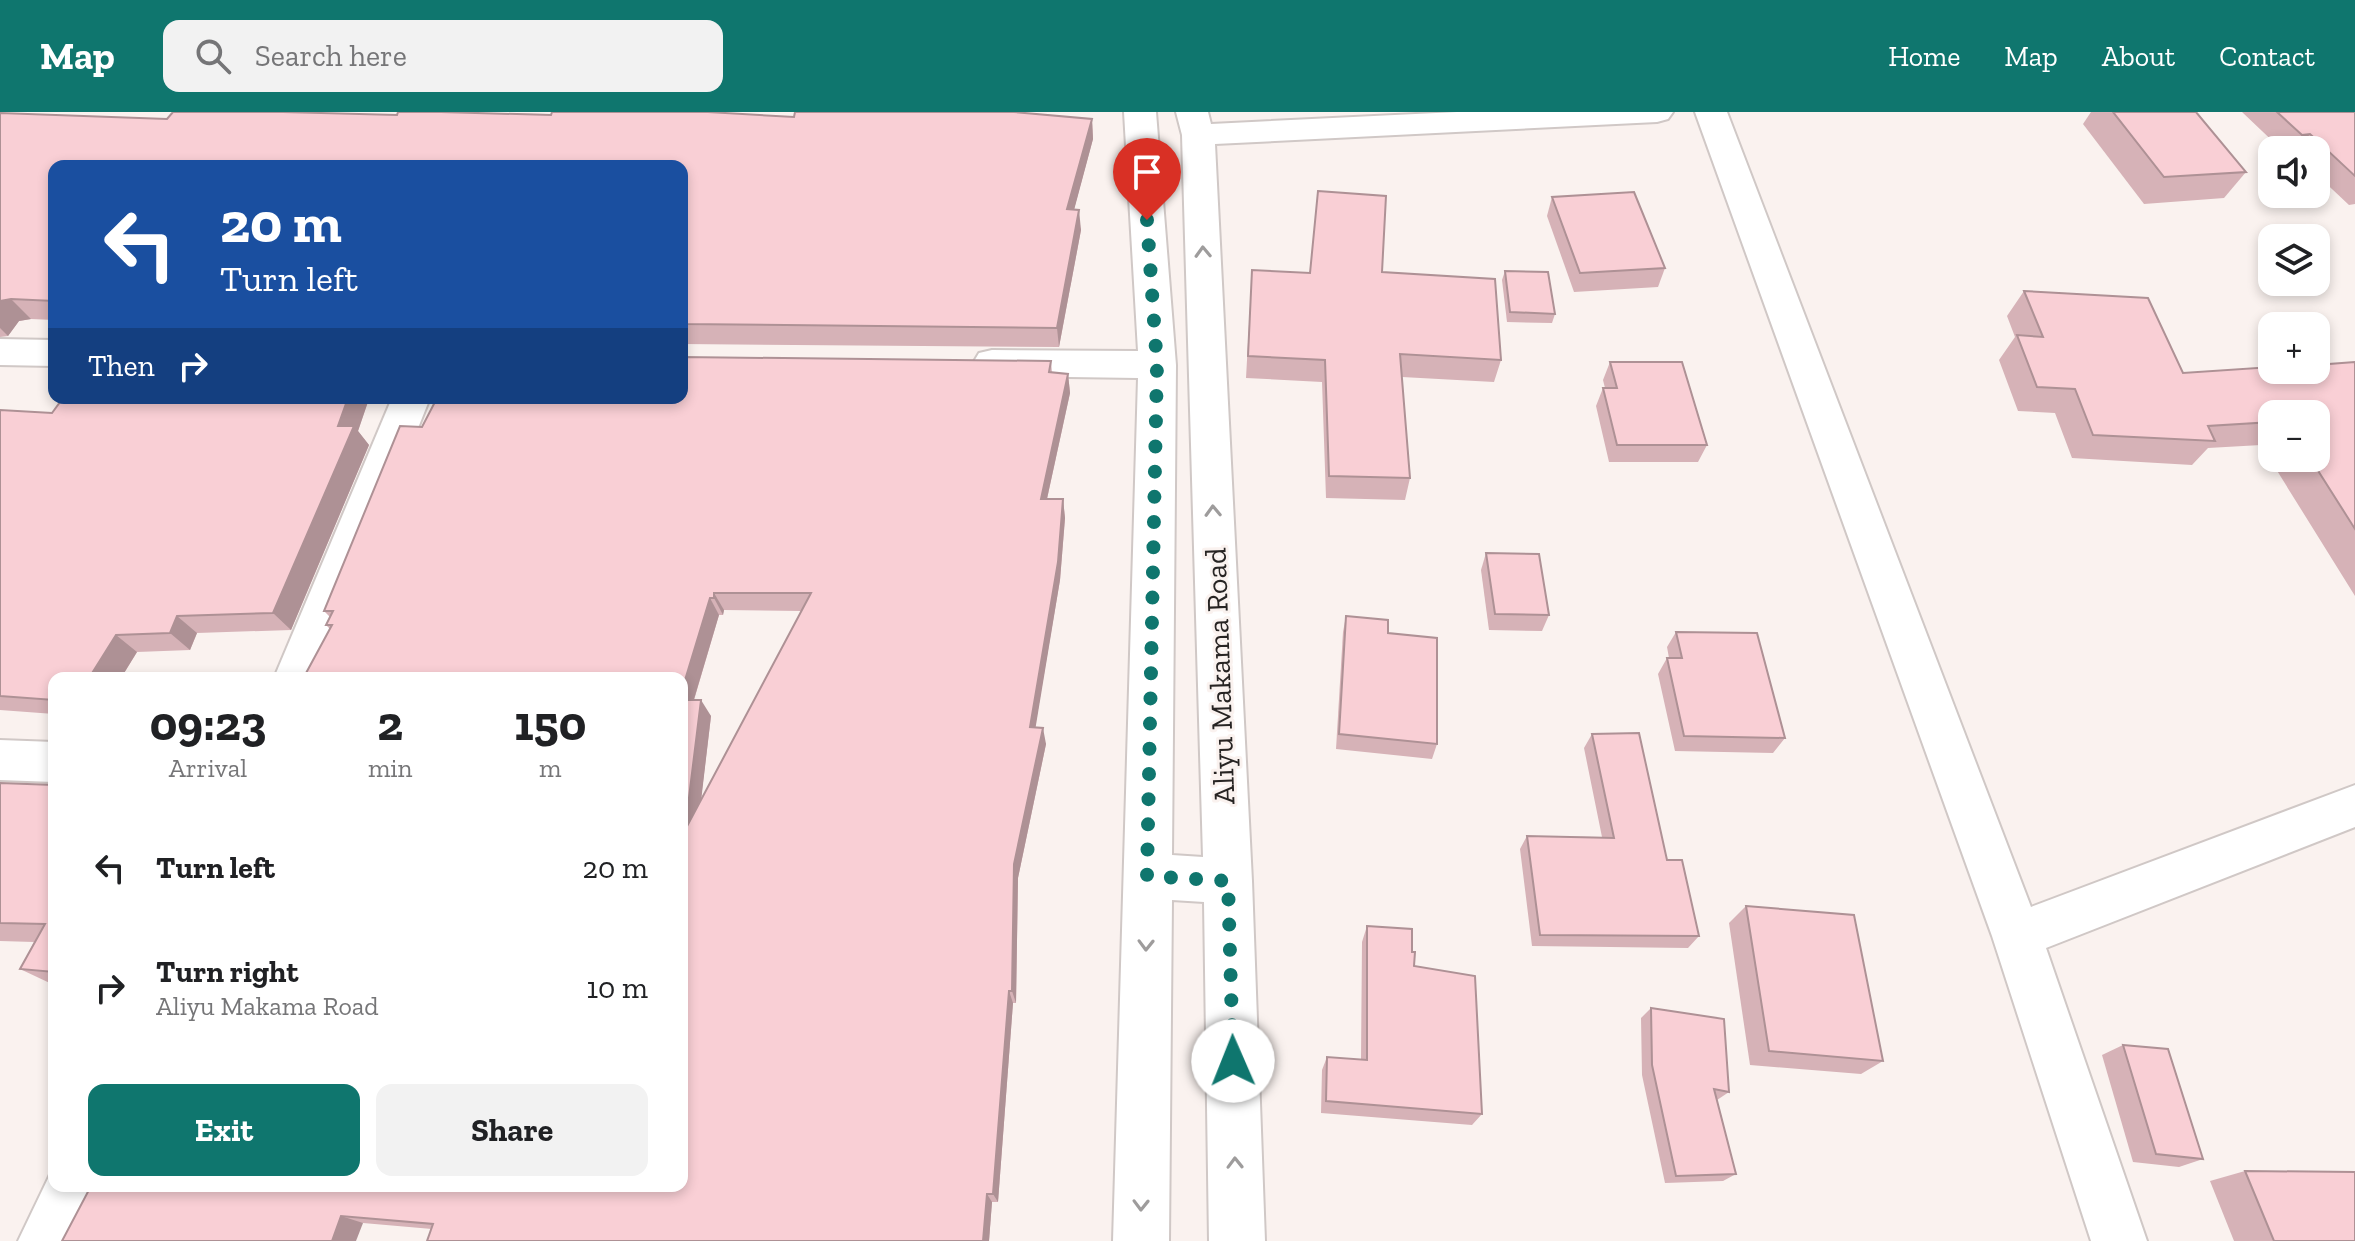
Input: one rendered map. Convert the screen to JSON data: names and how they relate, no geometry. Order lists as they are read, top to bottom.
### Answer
{
  "streets": {
    "street": ["Aliyu Makama Road"]
  },
  "page": {
    "header": "Map",
    "search": "Search here",
    "nav": [
      "Home",
      "Map",
      "About",
      "Contact"
    ],
    "map_buttons": ["+", "−"],
    "turn": ["20 m", "Turn left"],
    "then": "Then",
    "eta": [
      "09:23",
      "Arrival",
      "2",
      "min",
      "150",
      "m"
    ],
    "list": [
      {
        "name": "Turn left",
        "value": "20 m"
      },
      {
        "name": "Turn right",
        "note": "Aliyu Makama Road",
        "value": "10 m"
      }
    ],
    "buttons": ["Exit", "Share"]
  }
}
